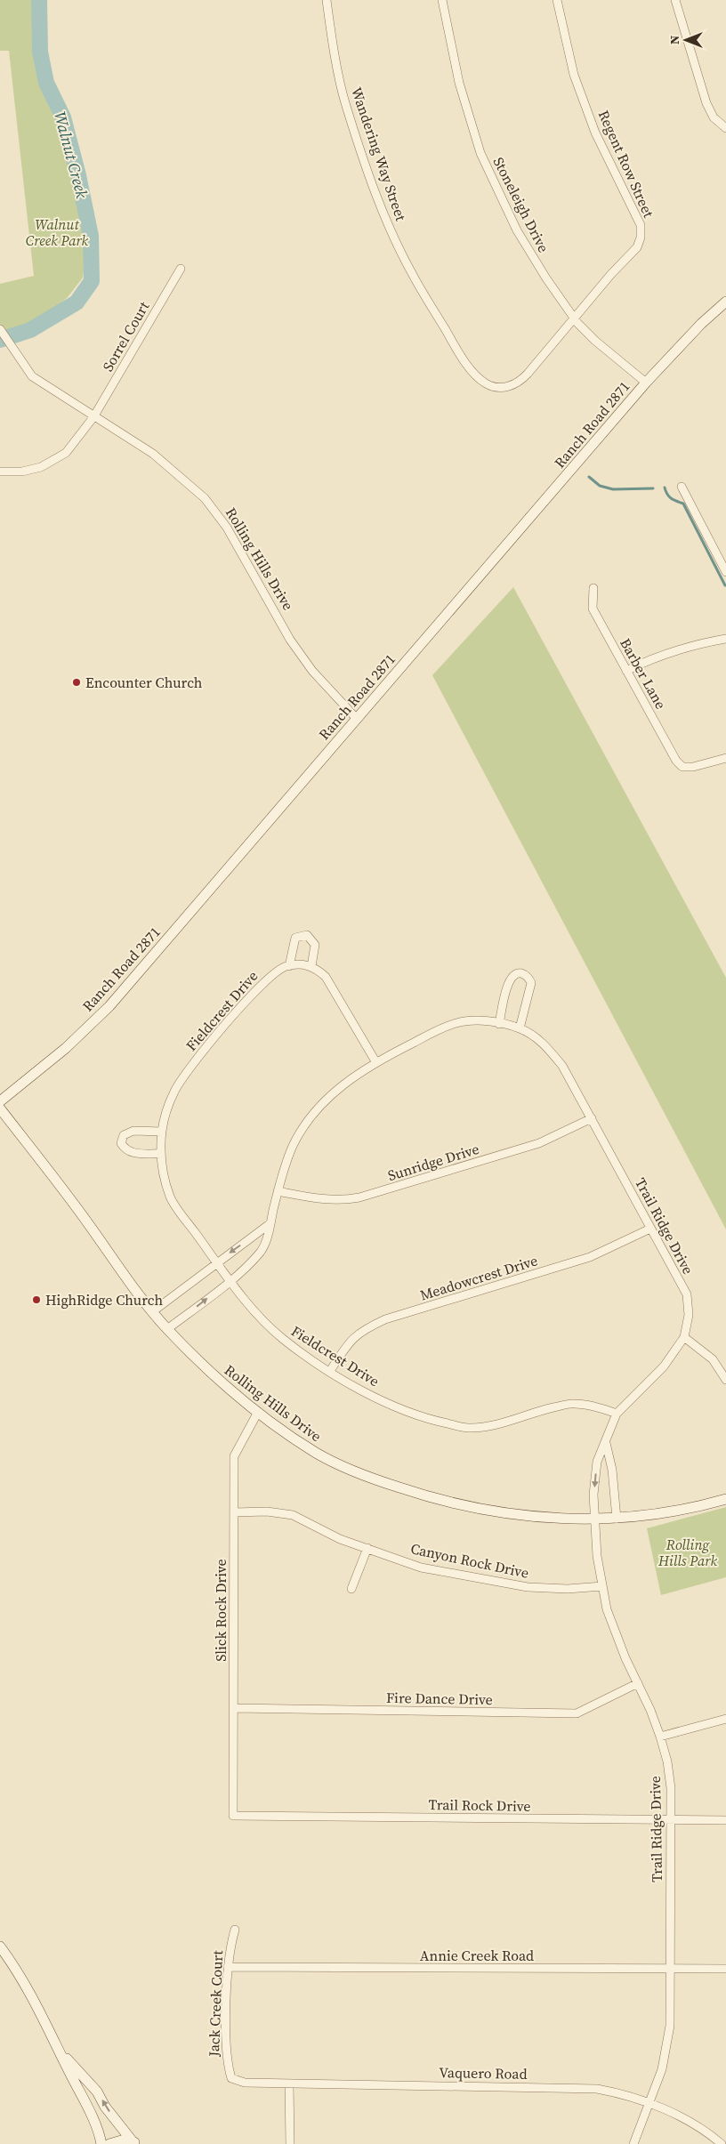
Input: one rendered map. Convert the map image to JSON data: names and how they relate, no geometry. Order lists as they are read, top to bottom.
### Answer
{
  "streets": {
    "street": [
      "Wandering Way Street",
      "Regent Row Street",
      "Stoneleigh Drive",
      "Sorrel Court",
      "Ranch Road 2871",
      "Rolling Hills Drive",
      "Barber Lane",
      "Fieldcrest Drive",
      "Sunridge Drive",
      "Trail Ridge Drive",
      "Meadowcrest Drive",
      "Canyon Rock Drive",
      "Slick Rock Drive",
      "Fire Dance Drive",
      "Trail Rock Drive",
      "Annie Creek Road",
      "Jack Creek Court",
      "Vaquero Road"
    ]
  },
  "crossings": [
    ["Wandering Way Street", "Regent Row Street"],
    ["Wandering Way Street", "Stoneleigh Drive"],
    ["Regent Row Street", "Stoneleigh Drive"],
    ["Stoneleigh Drive", "Ranch Road 2871"],
    ["Sorrel Court", "Rolling Hills Drive"],
    ["Ranch Road 2871", "Rolling Hills Drive"],
    ["Rolling Hills Drive", "Trail Ridge Drive"],
    ["Rolling Hills Drive", "Slick Rock Drive"],
    ["Fieldcrest Drive", "Trail Ridge Drive"],
    ["Fieldcrest Drive", "Meadowcrest Drive"],
    ["Sunridge Drive", "Trail Ridge Drive"],
    ["Trail Ridge Drive", "Meadowcrest Drive"],
    ["Trail Ridge Drive", "Canyon Rock Drive"],
    ["Trail Ridge Drive", "Fire Dance Drive"],
    ["Trail Ridge Drive", "Trail Rock Drive"],
    ["Trail Ridge Drive", "Annie Creek Road"],
    ["Trail Ridge Drive", "Vaquero Road"],
    ["Canyon Rock Drive", "Slick Rock Drive"],
    ["Slick Rock Drive", "Fire Dance Drive"],
    ["Slick Rock Drive", "Trail Rock Drive"],
    ["Annie Creek Road", "Jack Creek Court"],
    ["Jack Creek Court", "Vaquero Road"]
  ],
  "water": ["Walnut Creek"],
  "parks": ["Walnut Creek Park", "Rolling Hills Park"],
  "places": ["Encounter Church", "HighRidge Church"],
  "north": "left"
}
